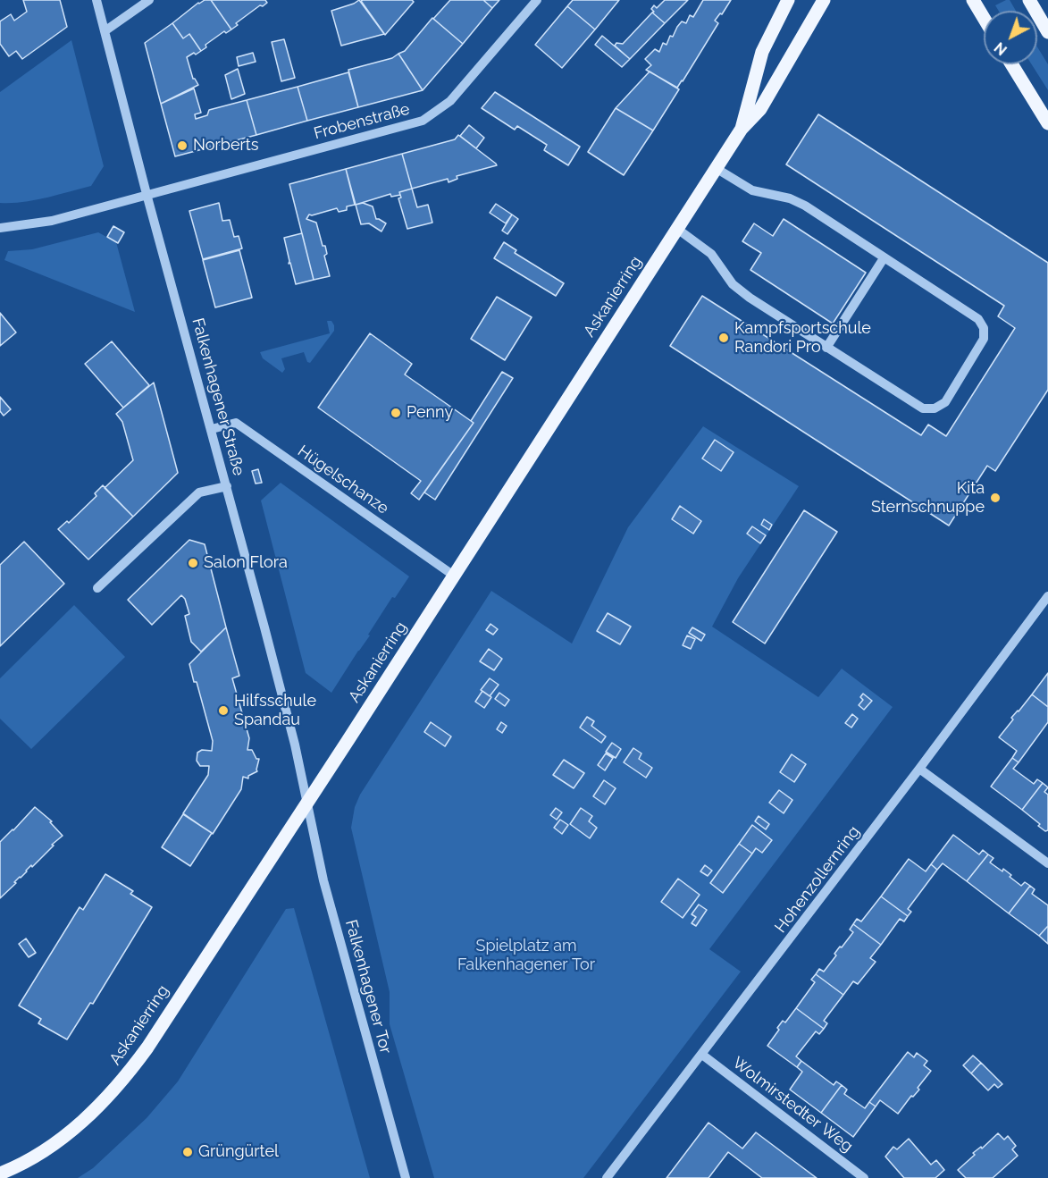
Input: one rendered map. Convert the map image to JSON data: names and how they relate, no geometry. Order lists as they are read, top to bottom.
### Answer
{
  "streets": {
    "main road": ["Askanierring"],
    "street": [
      "Frobenstraße",
      "Falkenhagener Straße",
      "Hügelschanze",
      "Hohenzollernring",
      "Falkenhagener Tor",
      "Wolmirstedter Weg"
    ]
  },
  "crossings": [
    ["Frobenstraße", "Falkenhagener Straße"],
    ["Askanierring", "Falkenhagener Straße"],
    ["Askanierring", "Hügelschanze"],
    ["Askanierring", "Falkenhagener Tor"],
    ["Falkenhagener Straße", "Hügelschanze"],
    ["Falkenhagener Straße", "Falkenhagener Tor"],
    ["Hohenzollernring", "Wolmirstedter Weg"]
  ],
  "parks": ["Spielplatz am Falkenhagener Tor"],
  "places": [
    "Norberts",
    "Kampfsportschule Randori Pro",
    "Penny",
    "Kita Sternschnuppe",
    "Salon Flora",
    "Hilfsschule Spandau",
    "Grüngürtel"
  ],
  "north": "bottom left"
}
